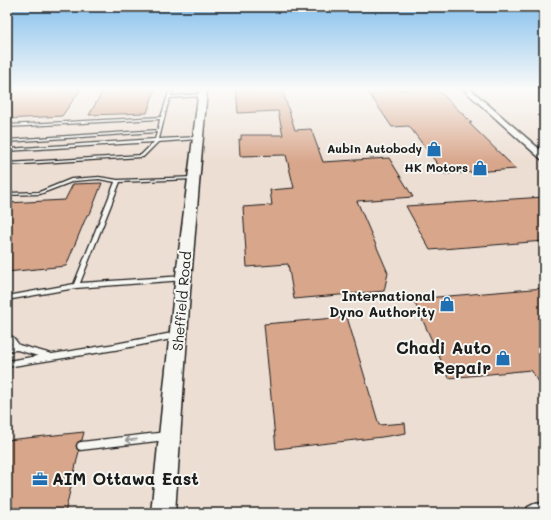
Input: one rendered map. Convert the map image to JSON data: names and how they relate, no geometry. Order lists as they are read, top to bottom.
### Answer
{
  "streets": {
    "street": ["Sheffield Road"]
  },
  "places": {
    "shop": [
      "Aubin Autobody",
      "HK Motors",
      "International Dyno Authority",
      "Chadi Auto Repair"
    ],
    "office": ["AIM Ottawa East"]
  }
}
